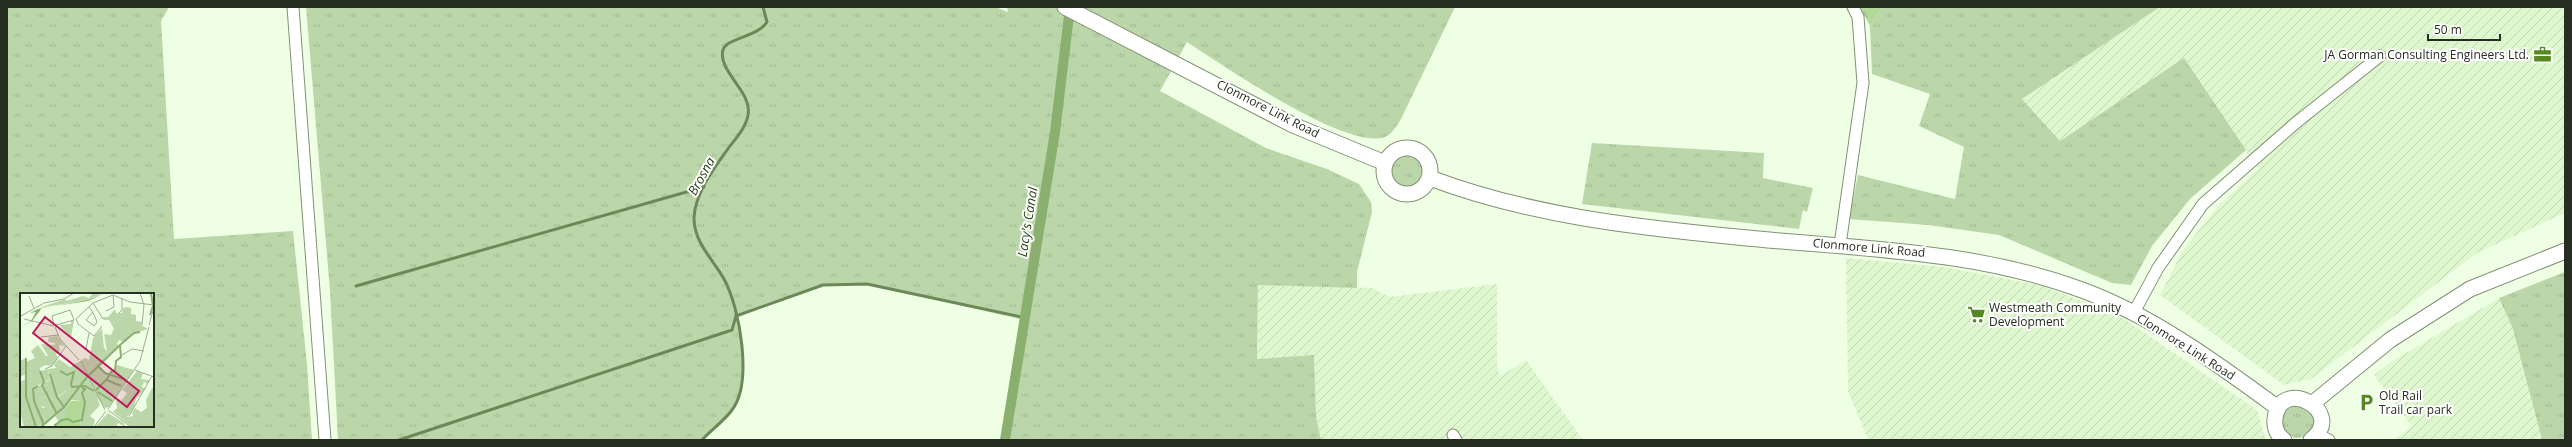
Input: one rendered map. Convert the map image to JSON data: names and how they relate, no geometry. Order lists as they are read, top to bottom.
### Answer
{
  "streets": {
    "main road": ["Clonmore Link Road"]
  },
  "water": ["Brosna", "Lacy's Canal"],
  "places": {
    "office": ["JA Gorman Consulting Engineers Ltd."],
    "supermarket": ["Westmeath Community Development"],
    "parking": ["Old Rail Trail car park"]
  },
  "scale_bar": "50 m"
}
